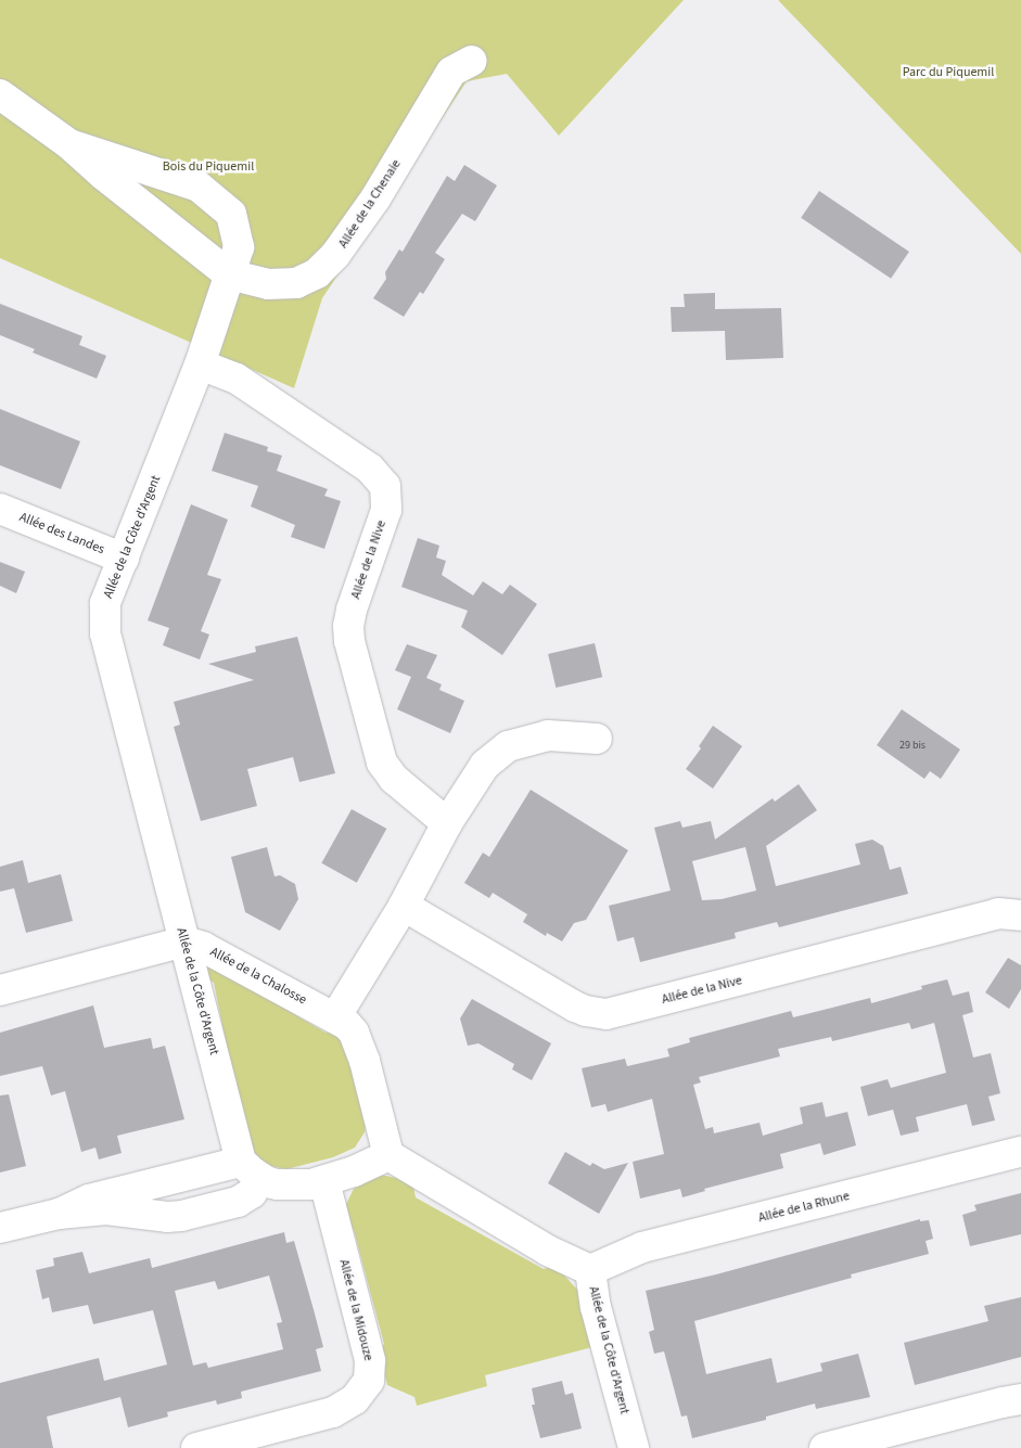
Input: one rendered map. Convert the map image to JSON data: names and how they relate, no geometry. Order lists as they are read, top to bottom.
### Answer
{
  "streets": {
    "street": [
      "Allée de la Chenaie",
      "Allée des Landes",
      "Allée de la Côte d'Argent",
      "Allée de la Nive",
      "Allée de la Chalosse",
      "Allée de la Rhune",
      "Allée de la Midouze"
    ]
  },
  "crossings": [
    ["Allée de la Chenaie", "Allée de la Côte d'Argent"],
    ["Allée des Landes", "Allée de la Côte d'Argent"],
    ["Allée de la Côte d'Argent", "Allée de la Nive"],
    ["Allée de la Côte d'Argent", "Allée de la Chalosse"],
    ["Allée de la Côte d'Argent", "Allée de la Rhune"]
  ],
  "parks": ["Parc du Piquemil", "Bois du Piquemil"],
  "house_numbers": ["29 bis"]
}
